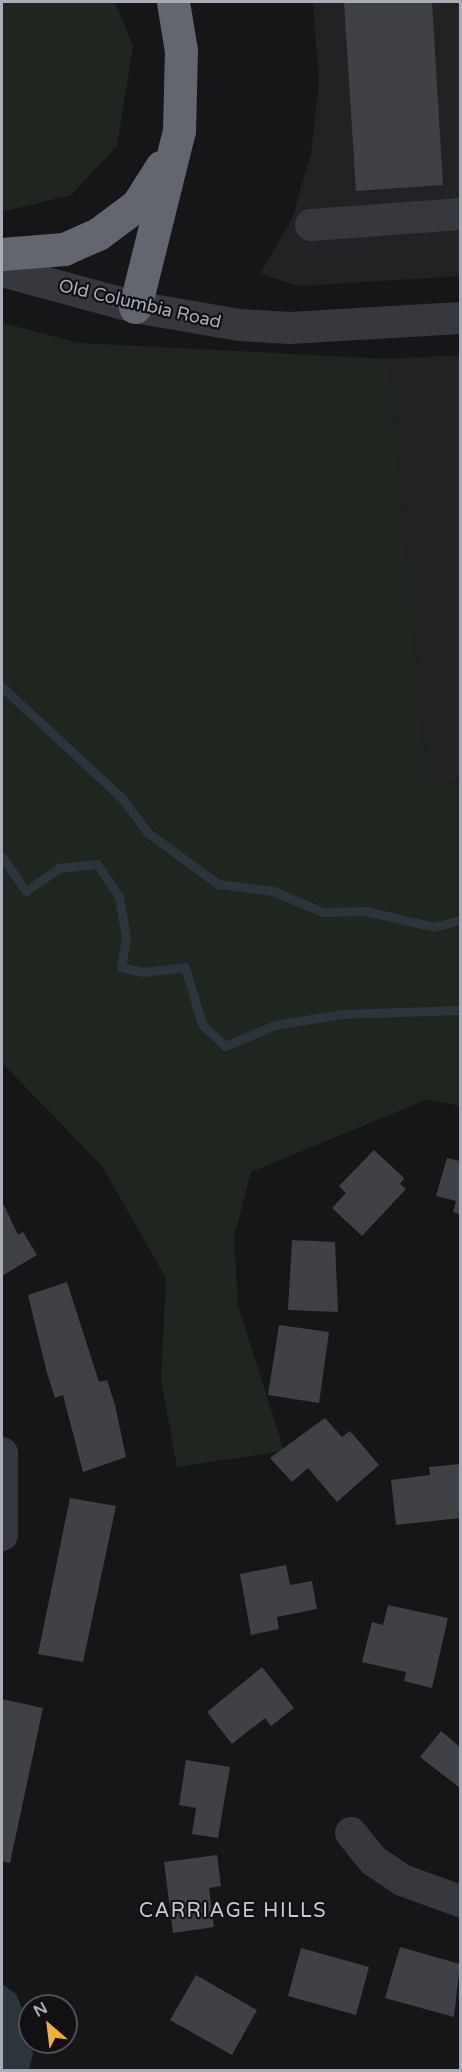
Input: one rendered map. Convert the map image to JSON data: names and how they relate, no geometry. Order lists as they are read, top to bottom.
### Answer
{
  "streets": {
    "street": ["Old Columbia Road"]
  },
  "districts": ["CARRIAGE HILLS"],
  "north": "top left"
}
